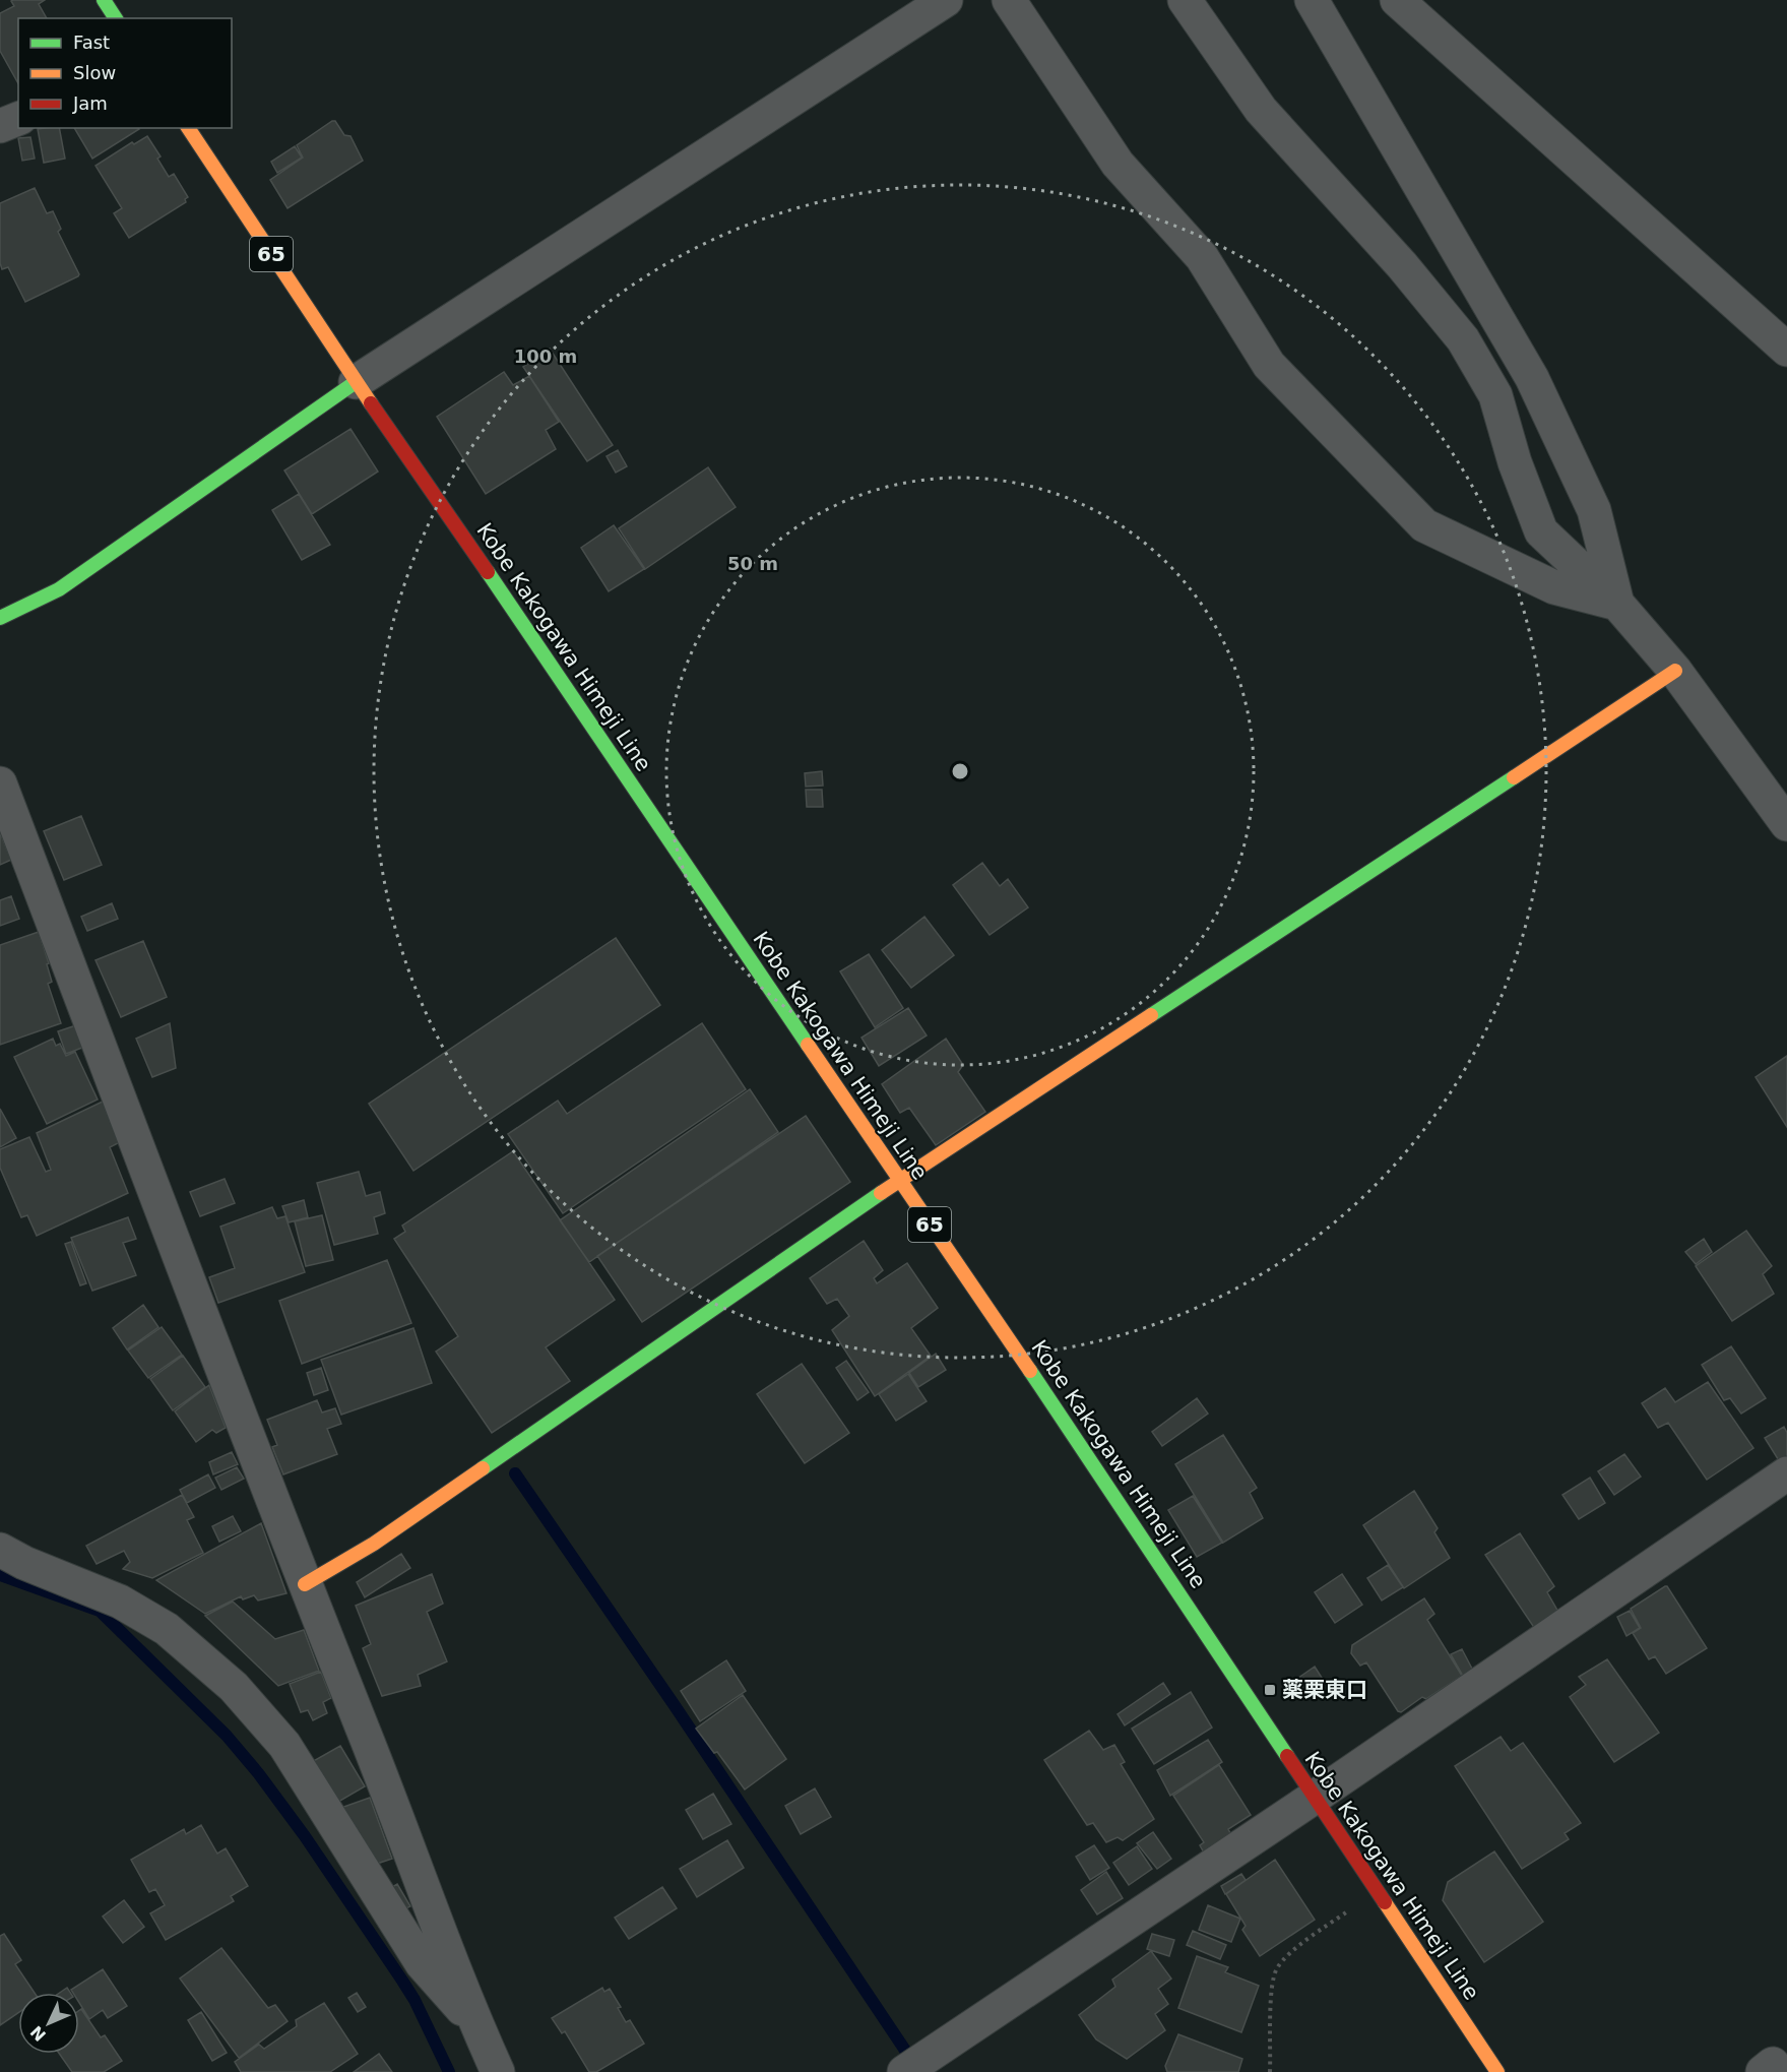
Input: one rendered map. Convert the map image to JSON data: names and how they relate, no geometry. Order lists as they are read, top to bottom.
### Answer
{
  "streets": {
    "main road": ["65", "Kobe Kakogawa Himeji Line"]
  },
  "places": {
    "transit": ["薬栗東口"]
  },
  "legend": ["Fast", "Slow", "Jam"],
  "north": "bottom left",
  "rings": ["100 m", "50 m"]
}
